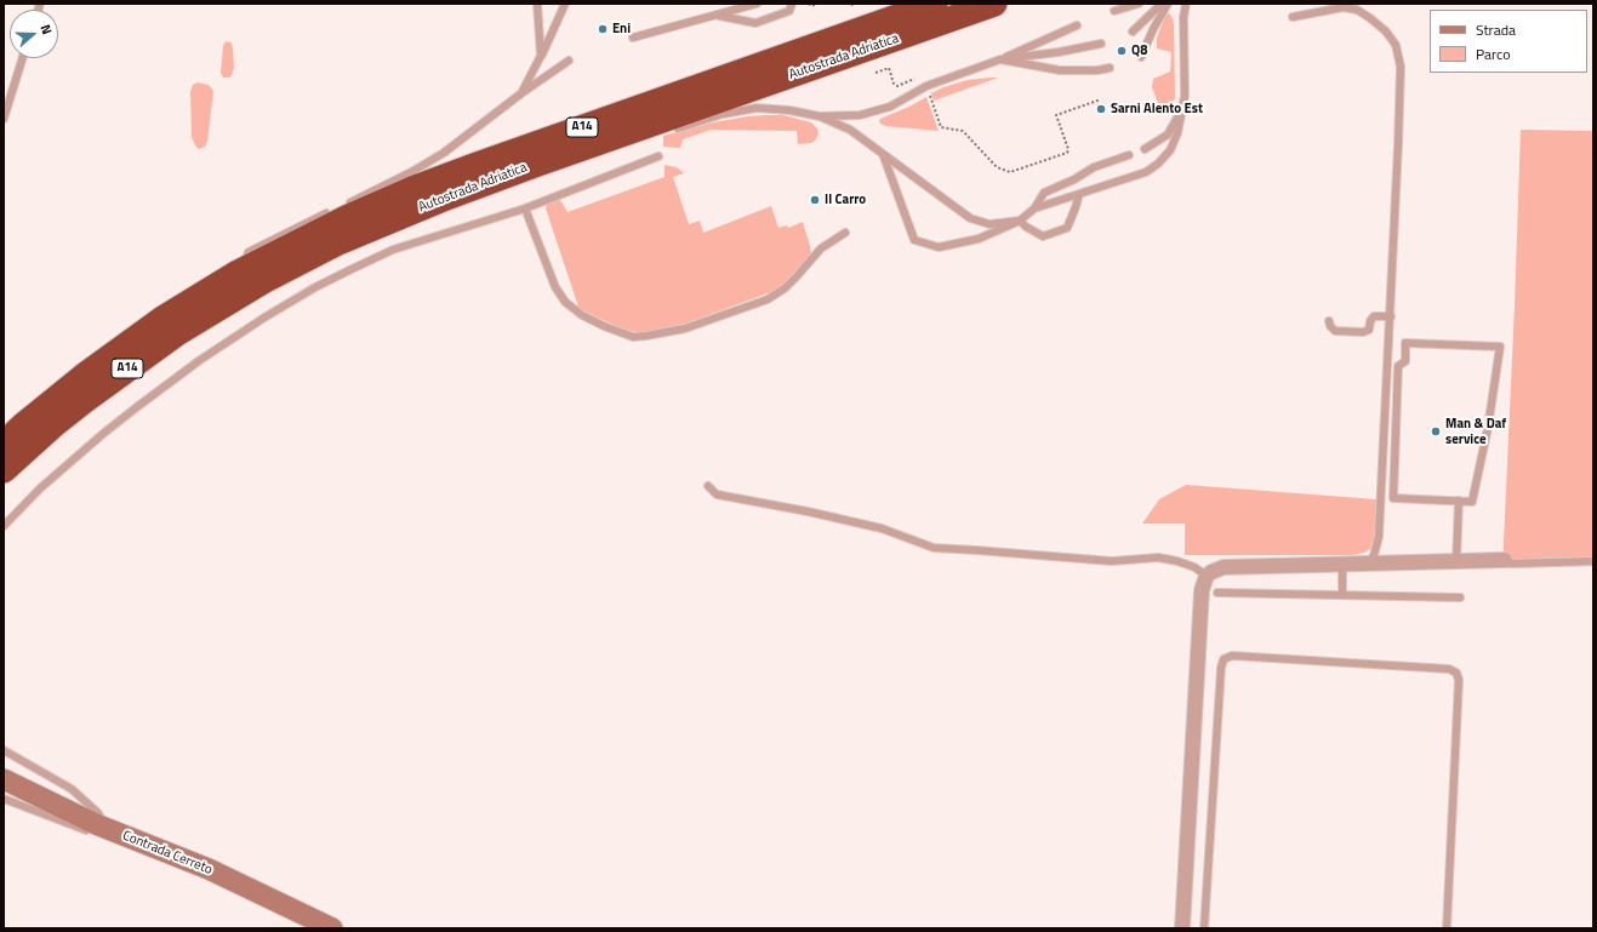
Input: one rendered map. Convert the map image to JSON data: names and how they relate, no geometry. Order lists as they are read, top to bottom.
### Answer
{
  "streets": {
    "highway": ["Autostrada Adriatica", "A14"],
    "main road": ["Contrada Cerreto"]
  },
  "places": [
    "Eni",
    "Q8",
    "Sarni Alento Est",
    "Il Carro",
    "Man & Daf service"
  ],
  "legend": ["Strada", "Parco"],
  "north": "right"
}
